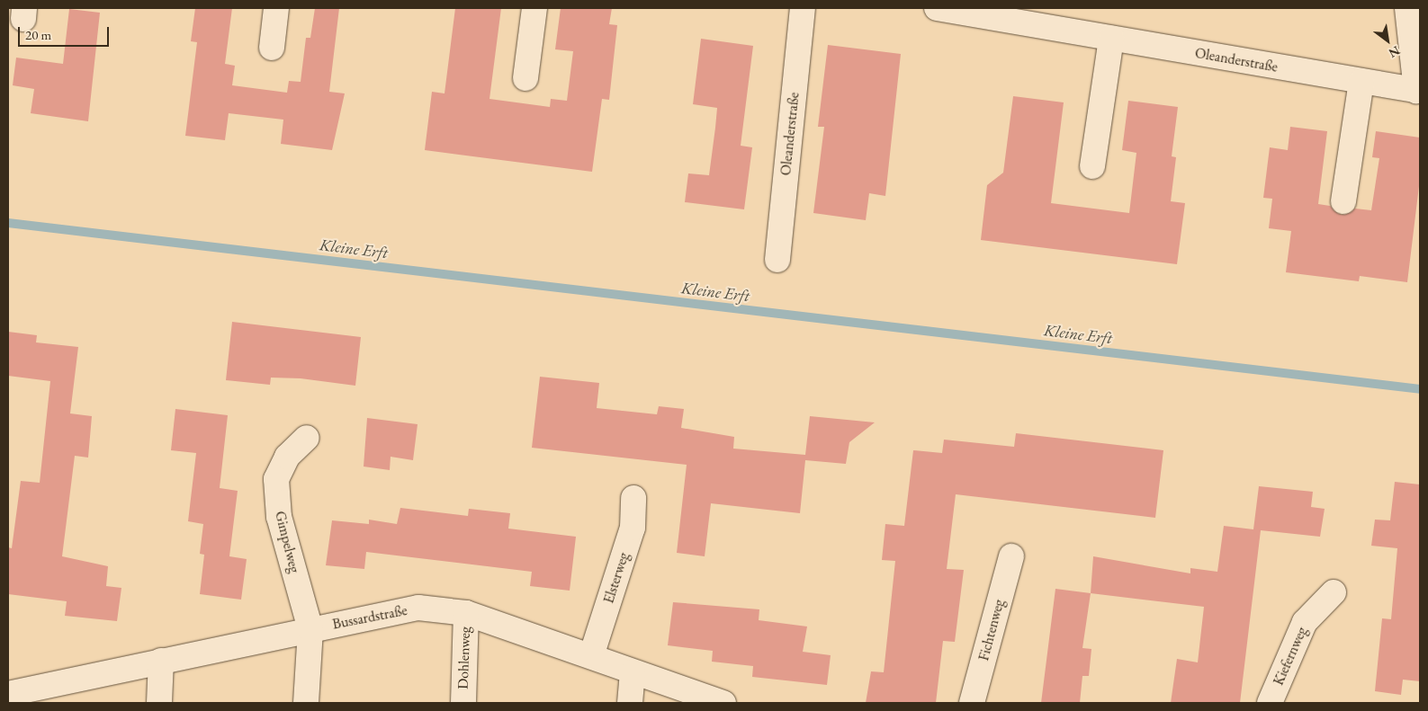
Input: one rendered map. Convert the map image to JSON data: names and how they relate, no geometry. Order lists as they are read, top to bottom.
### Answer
{
  "streets": {
    "street": [
      "Oleanderstraße",
      "Gimpelweg",
      "Elsterweg",
      "Bussardstraße",
      "Fichtenweg",
      "Kiefernweg",
      "Dohlenweg"
    ]
  },
  "crossings": [
    ["Gimpelweg", "Bussardstraße"],
    ["Elsterweg", "Bussardstraße"],
    ["Bussardstraße", "Dohlenweg"]
  ],
  "water": ["Kleine Erft"],
  "scale_bar": "20 m",
  "north": "bottom right"
}
